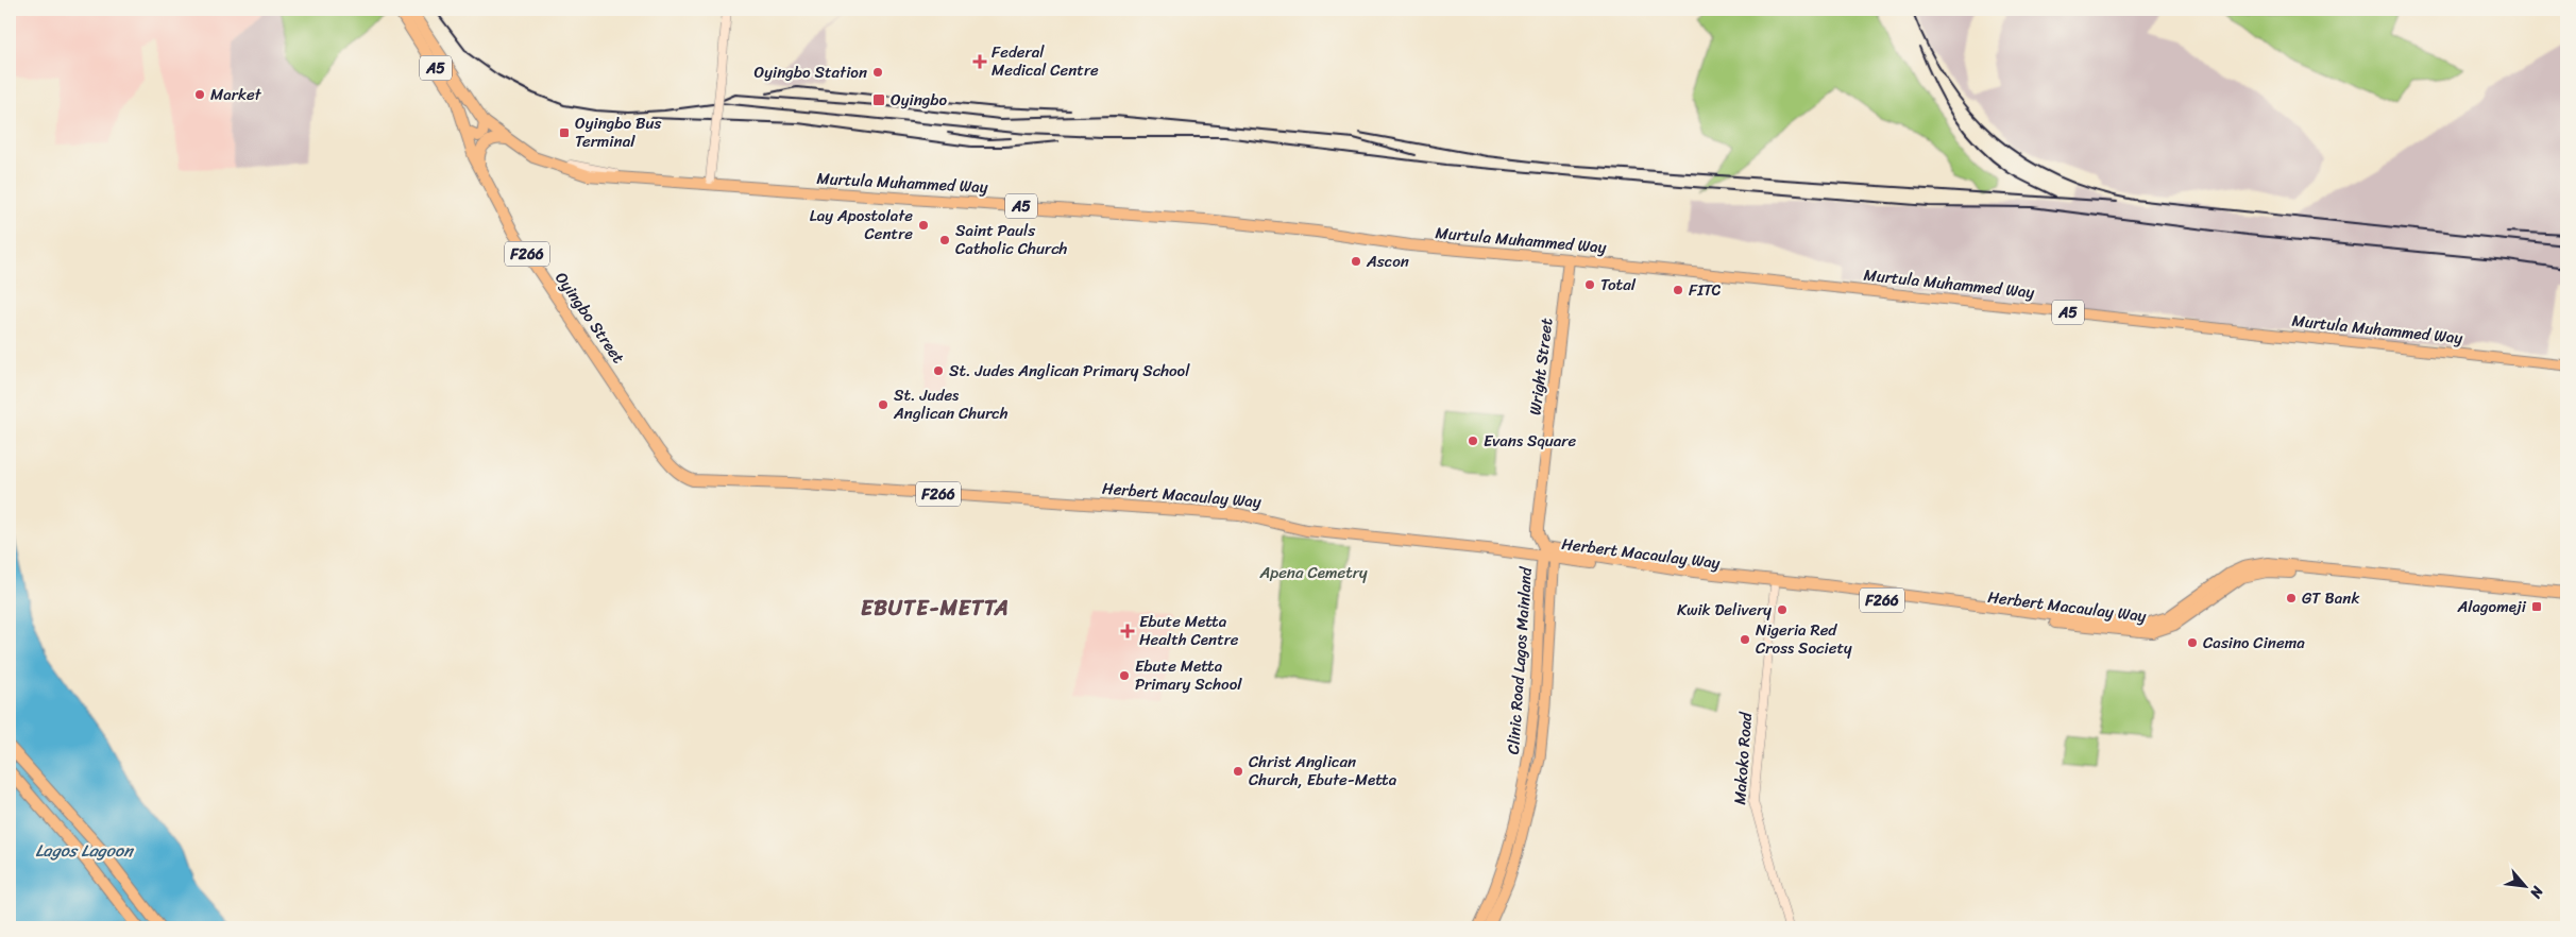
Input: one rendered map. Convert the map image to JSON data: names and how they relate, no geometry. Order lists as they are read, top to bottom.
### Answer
{
  "streets": {
    "highway": [
      "A5",
      "Murtula Muhammed Way",
      "F266",
      "Oyingbo Street",
      "Wright Street",
      "Herbert Macaulay Way"
    ],
    "main road": ["Clinic Road Lagos Mainland"],
    "street": ["Makoko Road"]
  },
  "crossings": [
    ["A5", "Murtula Muhammed Way"],
    ["A5", "Oyingbo Street"],
    ["Murtula Muhammed Way", "Wright Street"],
    ["Oyingbo Street", "Herbert Macaulay Way"],
    ["Wright Street", "Herbert Macaulay Way"],
    ["Wright Street", "Clinic Road Lagos Mainland"],
    ["Herbert Macaulay Way", "Clinic Road Lagos Mainland"],
    ["Herbert Macaulay Way", "Makoko Road"]
  ],
  "districts": ["EBUTE-METTA"],
  "water": ["Lagos Lagoon"],
  "parks": ["Apena Cemetry"],
  "places": {
    "health": ["Federal Medical Centre", "Ebute Metta Health Centre"],
    "other": [
      "Oyingbo Station",
      "Market",
      "Lay Apostolate Centre",
      "Saint Pauls Catholic Church",
      "Ascon",
      "Total",
      "FITC",
      "St. Judes Anglican Primary School",
      "St. Judes Anglican Church",
      "Evans Square",
      "GT Bank",
      "Kwik Delivery",
      "Nigeria Red Cross Society",
      "Casino Cinema",
      "Ebute Metta Primary School",
      "Christ Anglican Church, Ebute-Metta"
    ],
    "transit": ["Oyingbo", "Oyingbo Bus Terminal", "Alagomeji"]
  },
  "north": "bottom right"
}
